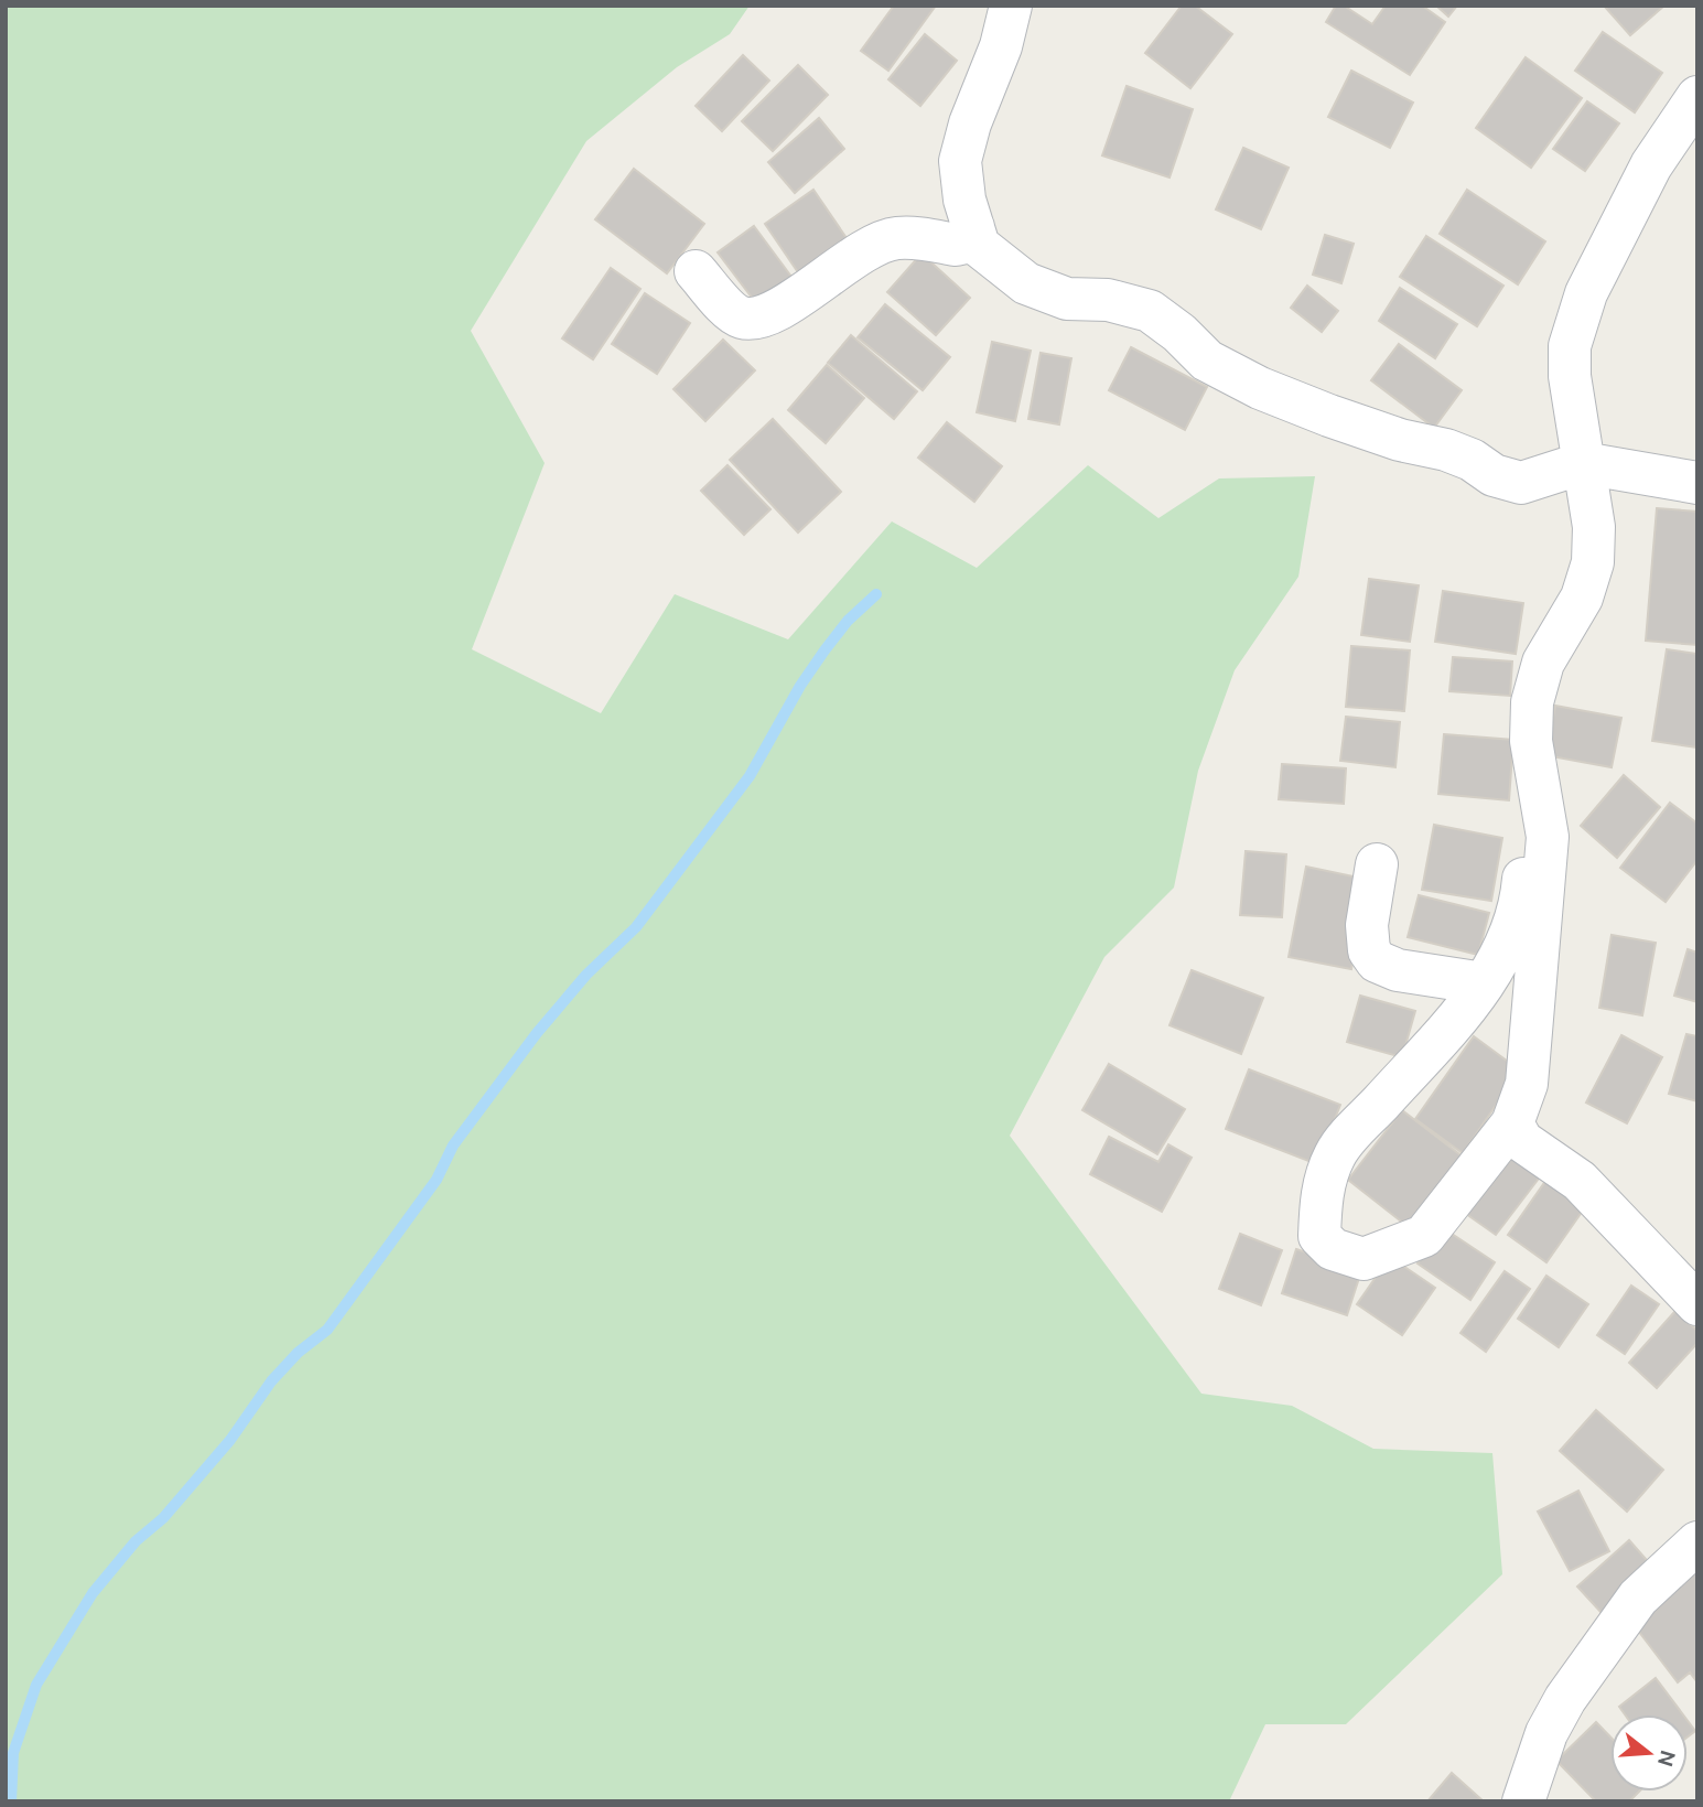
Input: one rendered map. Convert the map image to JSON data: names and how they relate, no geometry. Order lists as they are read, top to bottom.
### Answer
{
  "north": "right"
}
